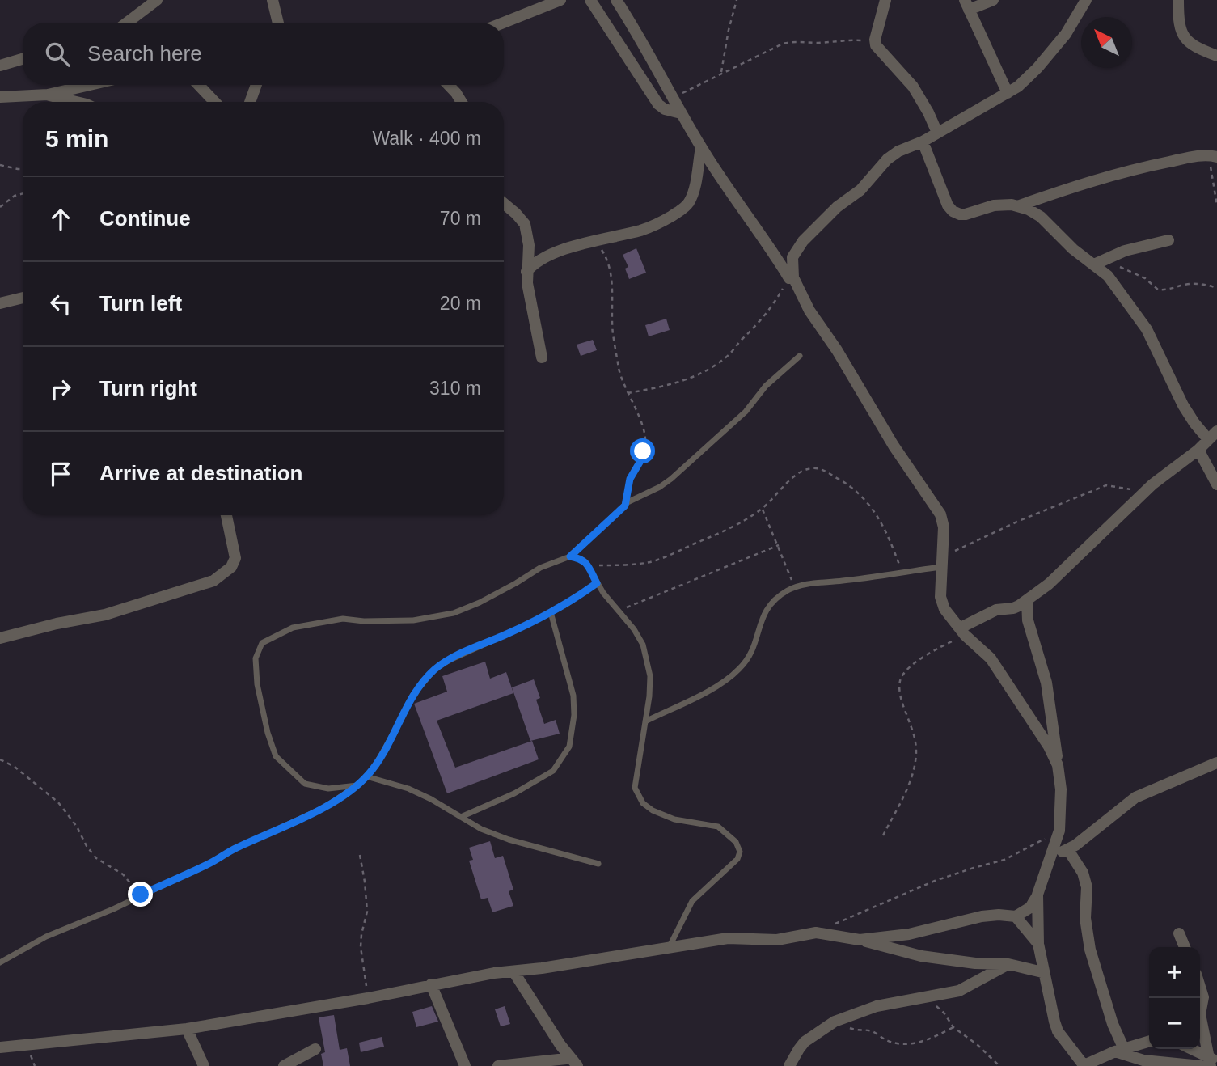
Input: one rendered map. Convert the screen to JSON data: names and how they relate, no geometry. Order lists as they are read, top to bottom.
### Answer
{
  "north": "top left",
  "page": {
    "search": "Search here",
    "heading": ["5 min", "Walk · 400 m"],
    "list": [
      ["Continue", "70 m"],
      ["Turn left", "20 m"],
      ["Turn right", "310 m"],
      "Arrive at destination"
    ],
    "map_buttons": ["+", "−"]
  }
}
